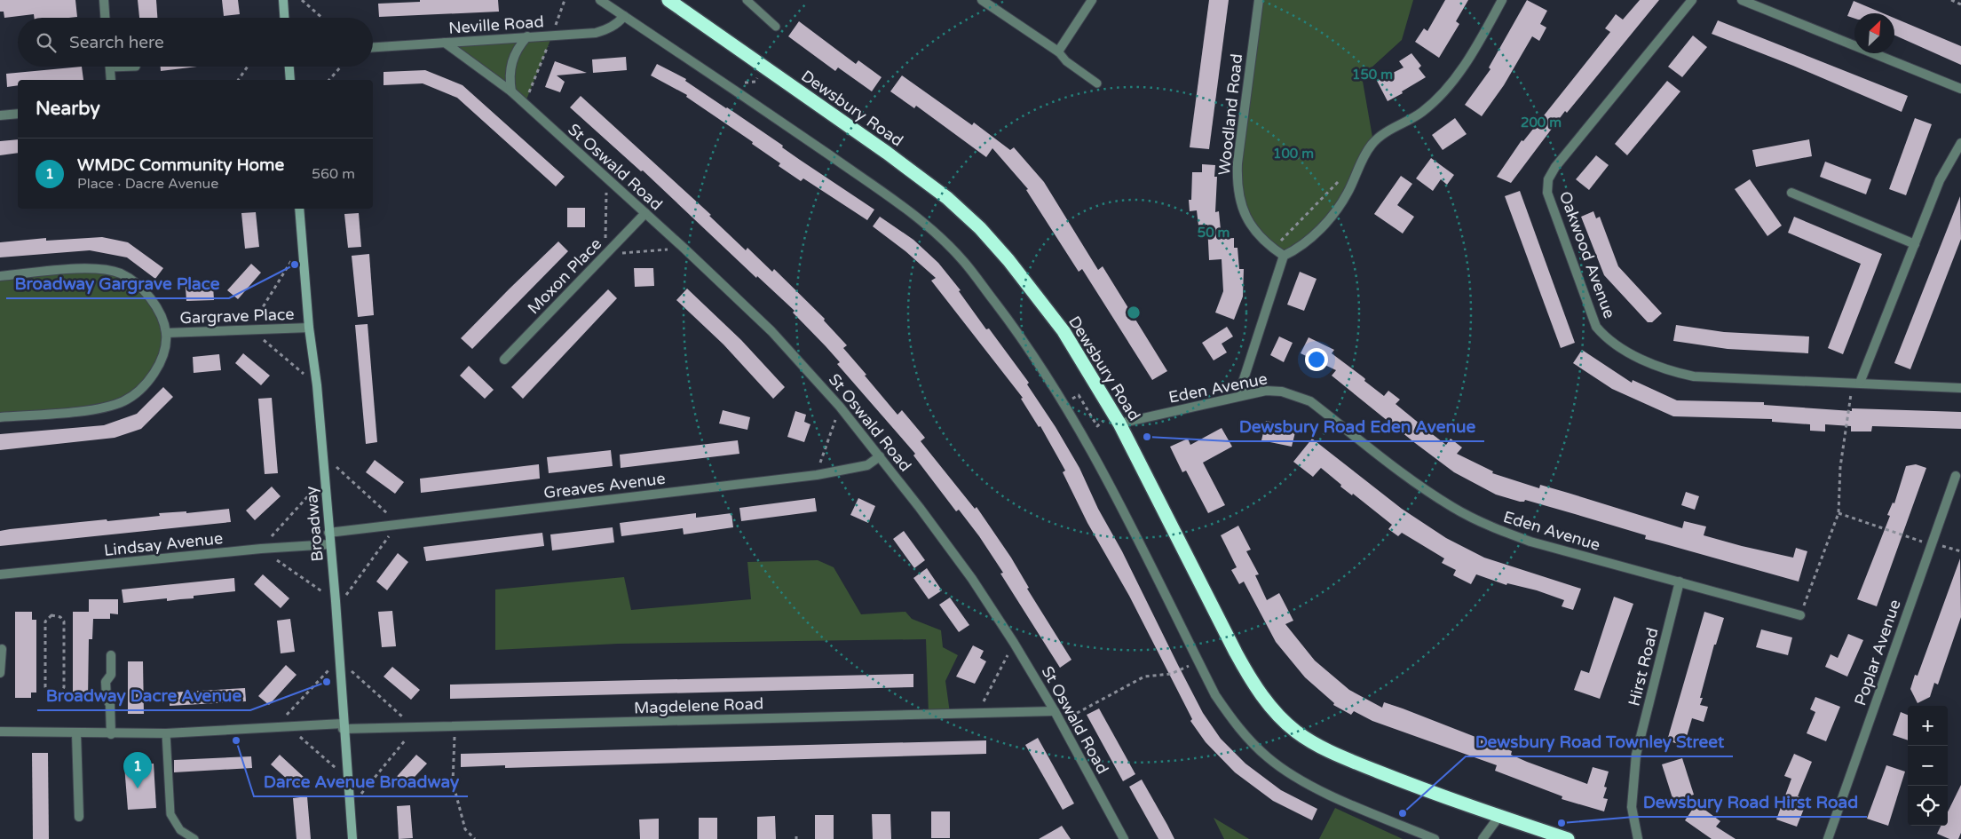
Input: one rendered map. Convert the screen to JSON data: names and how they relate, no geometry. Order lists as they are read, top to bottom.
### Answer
{
  "streets": {
    "highway": ["Dewsbury Road"],
    "street": [
      "Neville Road",
      "Woodland Road",
      "St Oswald Road",
      "Oakwood Avenue",
      "Moxon Place",
      "Gargrave Place",
      "Eden Avenue",
      "Greaves Avenue",
      "Broadway",
      "Lindsay Avenue",
      "Poplar Avenue",
      "Hirst Road",
      "Magdelene Road"
    ]
  },
  "crossings": [
    ["Neville Road", "St Oswald Road"],
    ["Dewsbury Road", "Eden Avenue"],
    ["St Oswald Road", "Moxon Place"],
    ["St Oswald Road", "Greaves Avenue"],
    ["St Oswald Road", "Magdelene Road"],
    ["Gargrave Place", "Broadway"],
    ["Eden Avenue", "Hirst Road"],
    ["Greaves Avenue", "Broadway"],
    ["Broadway", "Lindsay Avenue"],
    ["Broadway", "Magdelene Road"]
  ],
  "places": [
    "Broadway Gargrave Place",
    "Dewsbury Road Eden Avenue",
    "Broadway Dacre Avenue",
    "Darce Avenue Broadway",
    "Dewsbury Road Townley Street",
    "Dewsbury Road Hirst Road"
  ],
  "north": "top right",
  "page": {
    "search": "Search here",
    "heading": "Nearby",
    "list": [
      {
        "mark": "1",
        "name": "WMDC Community Home",
        "note": "Place · Dacre Avenue",
        "value": "560 m"
      }
    ],
    "map_buttons": ["+", "−"],
    "pins": "1"
  },
  "rings": [
    "150 m",
    "200 m",
    "100 m",
    "50 m"
  ]
}
